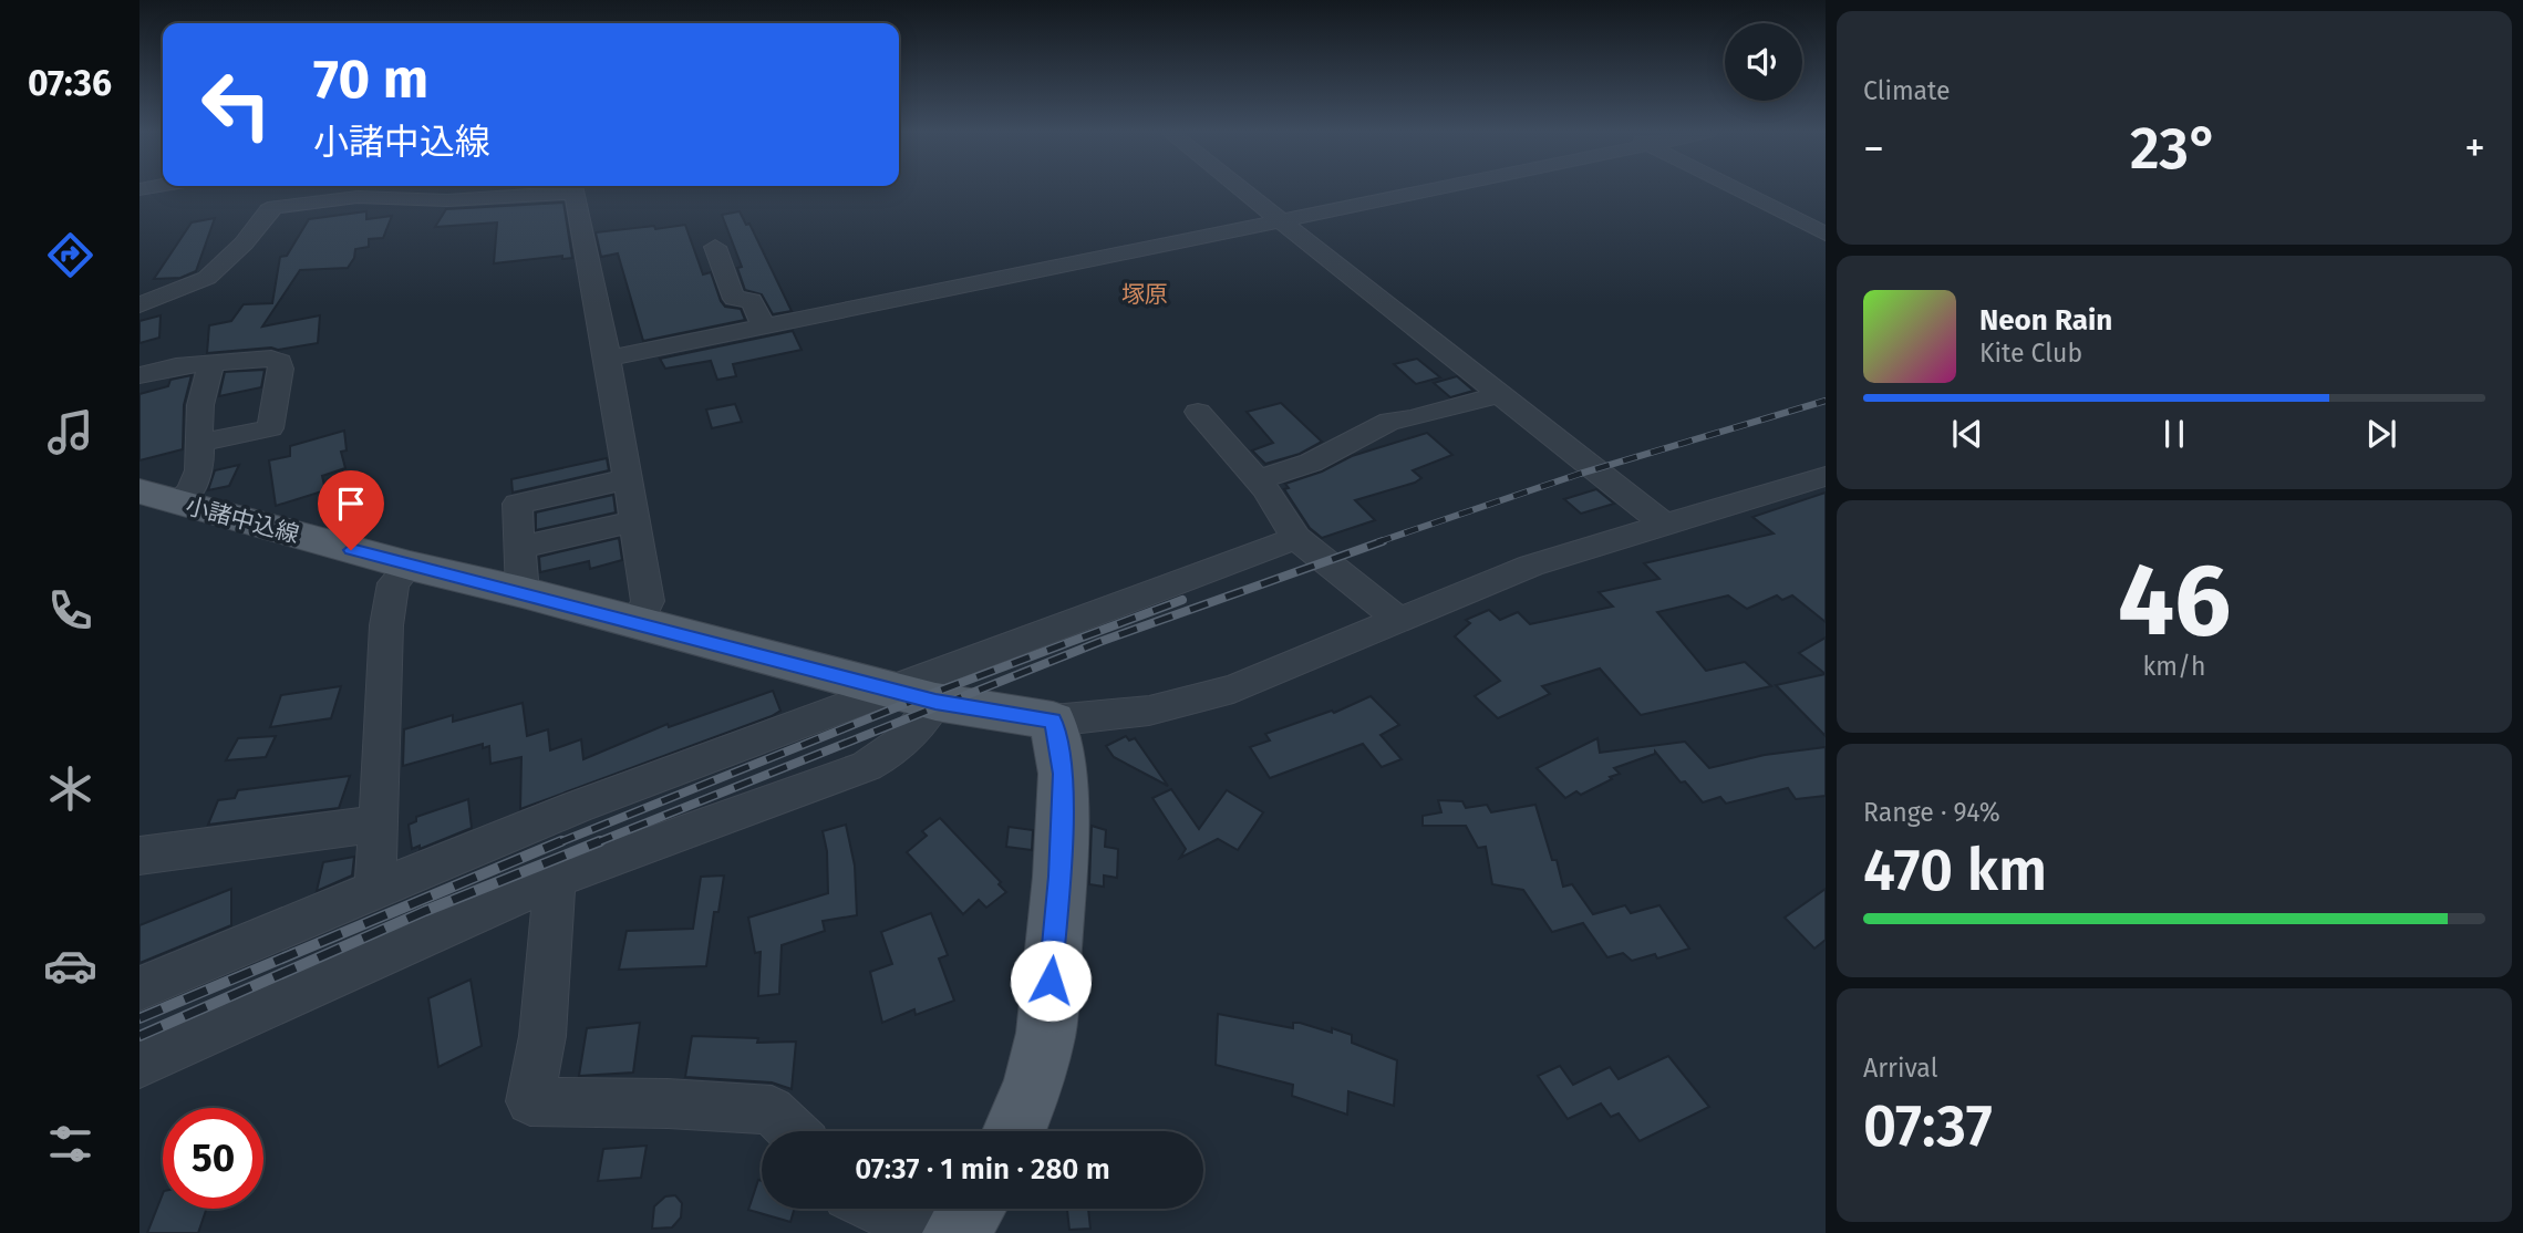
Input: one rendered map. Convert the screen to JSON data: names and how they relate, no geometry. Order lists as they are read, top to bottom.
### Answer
{
  "streets": {
    "main road": ["小諸中込線"]
  },
  "districts": ["塚原"],
  "page": {
    "tabs": "07:36",
    "tile": [
      "Climate",
      ["46", "km/h"],
      ["Range · 94%", "470 km"],
      ["Arrival", "07:37"]
    ],
    "turn": ["70 m", "小諸中込線"],
    "heat": ["−", "23°", "+"],
    "song": ["Neon Rain", "Kite Club"],
    "limit": "50",
    "trip": "07:37 · 1 min · 280 m"
  }
}
